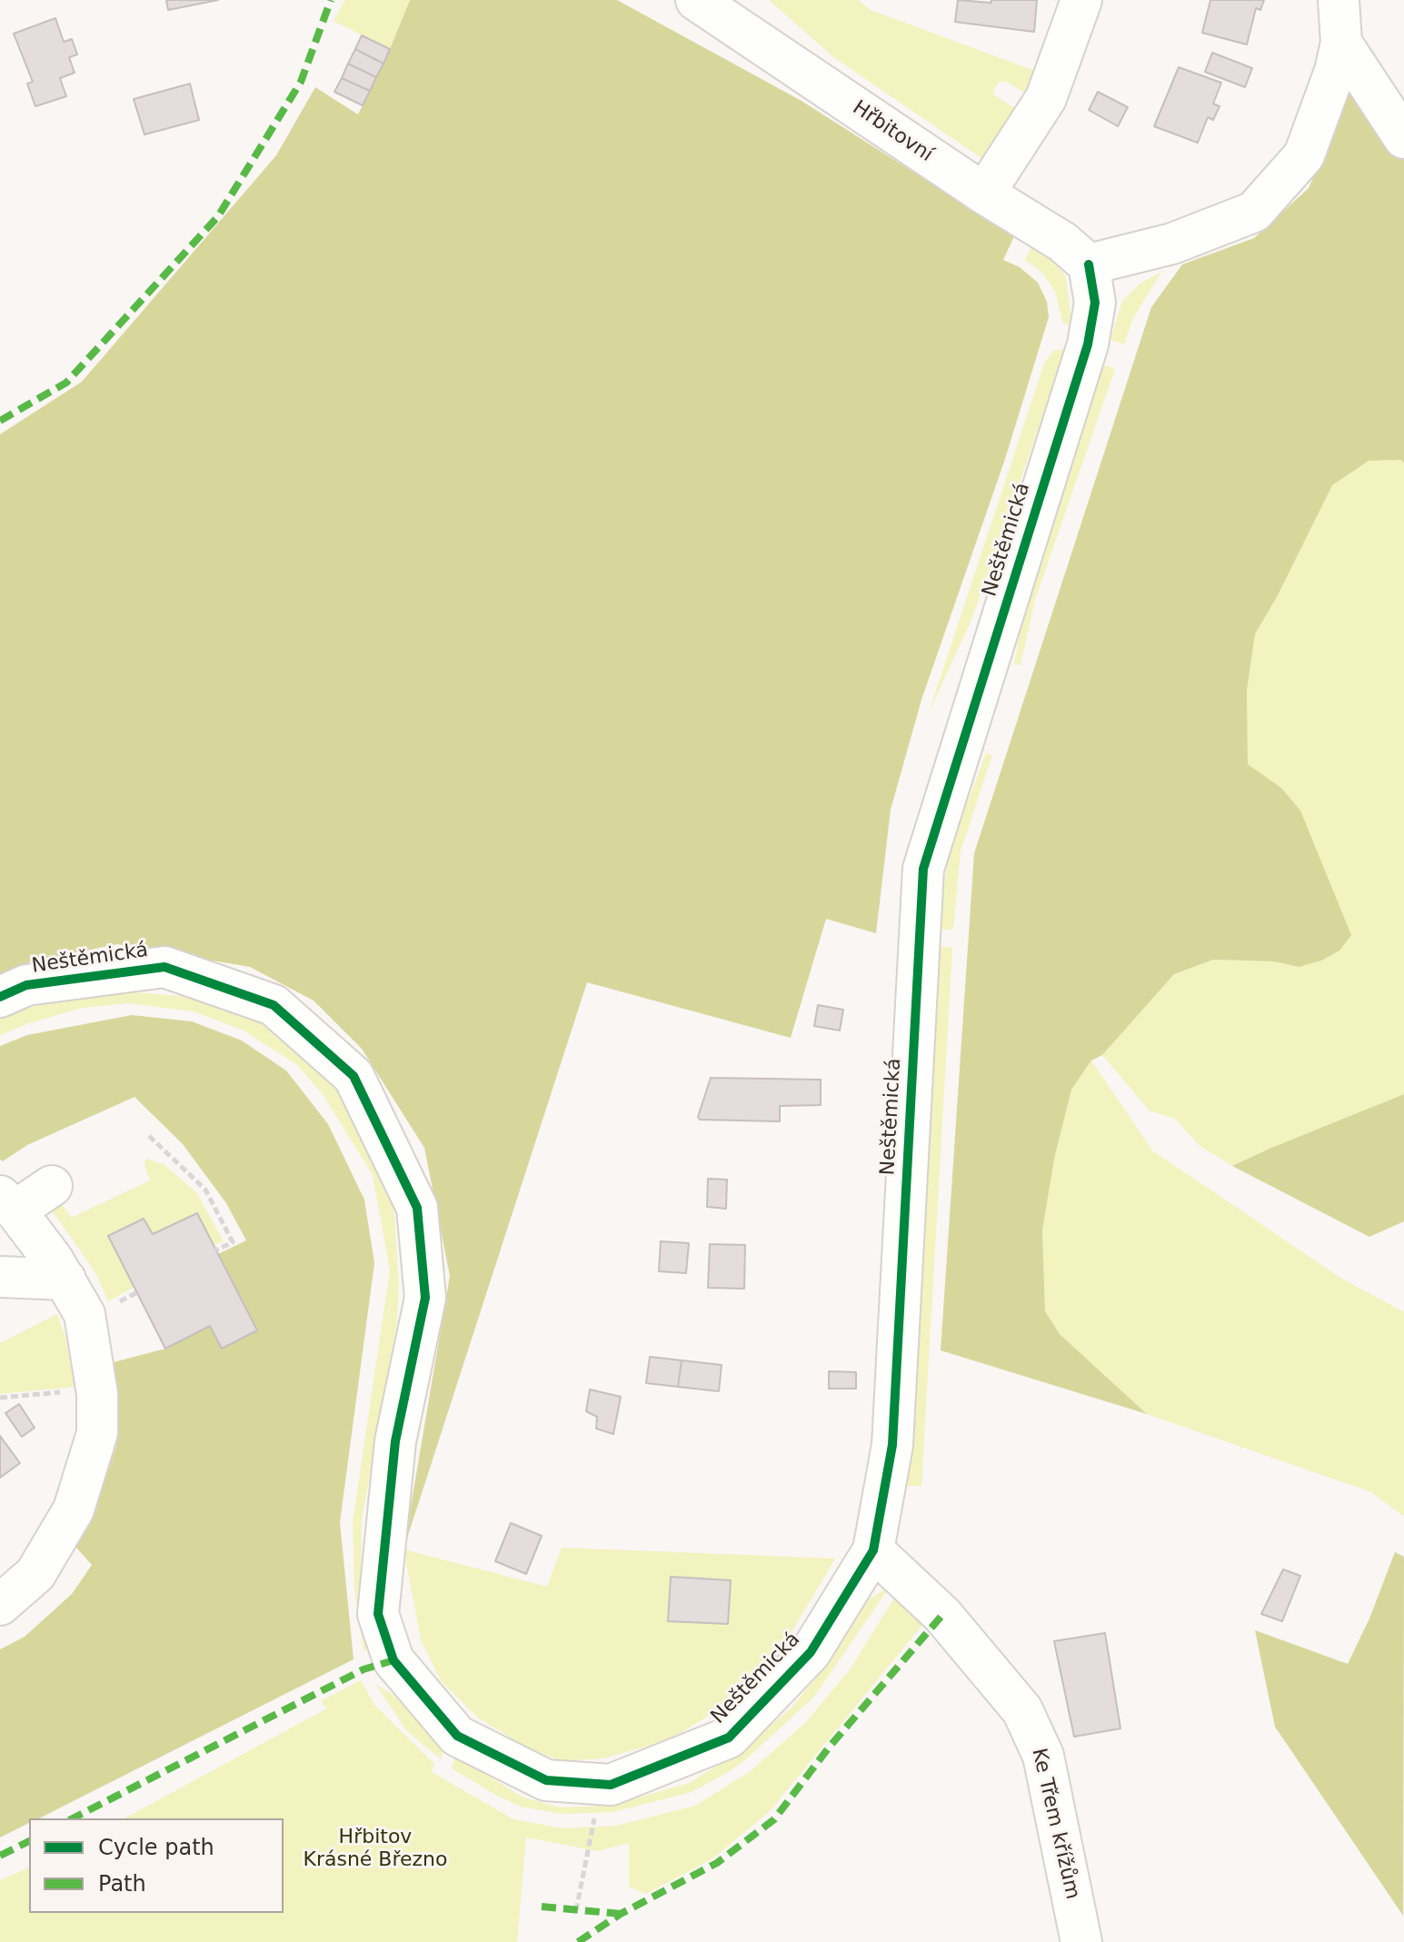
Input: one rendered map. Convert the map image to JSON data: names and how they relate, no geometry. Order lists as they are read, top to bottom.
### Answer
{
  "streets": {
    "street": ["Hřbitovní", "Neštěmická", "Ke Třem křížům"]
  },
  "crossings": [
    ["Hřbitovní", "Neštěmická"],
    ["Neštěmická", "Ke Třem křížům"]
  ],
  "parks": ["Hřbitov Krásné Březno"],
  "legend": ["Cycle path", "Path"]
}
